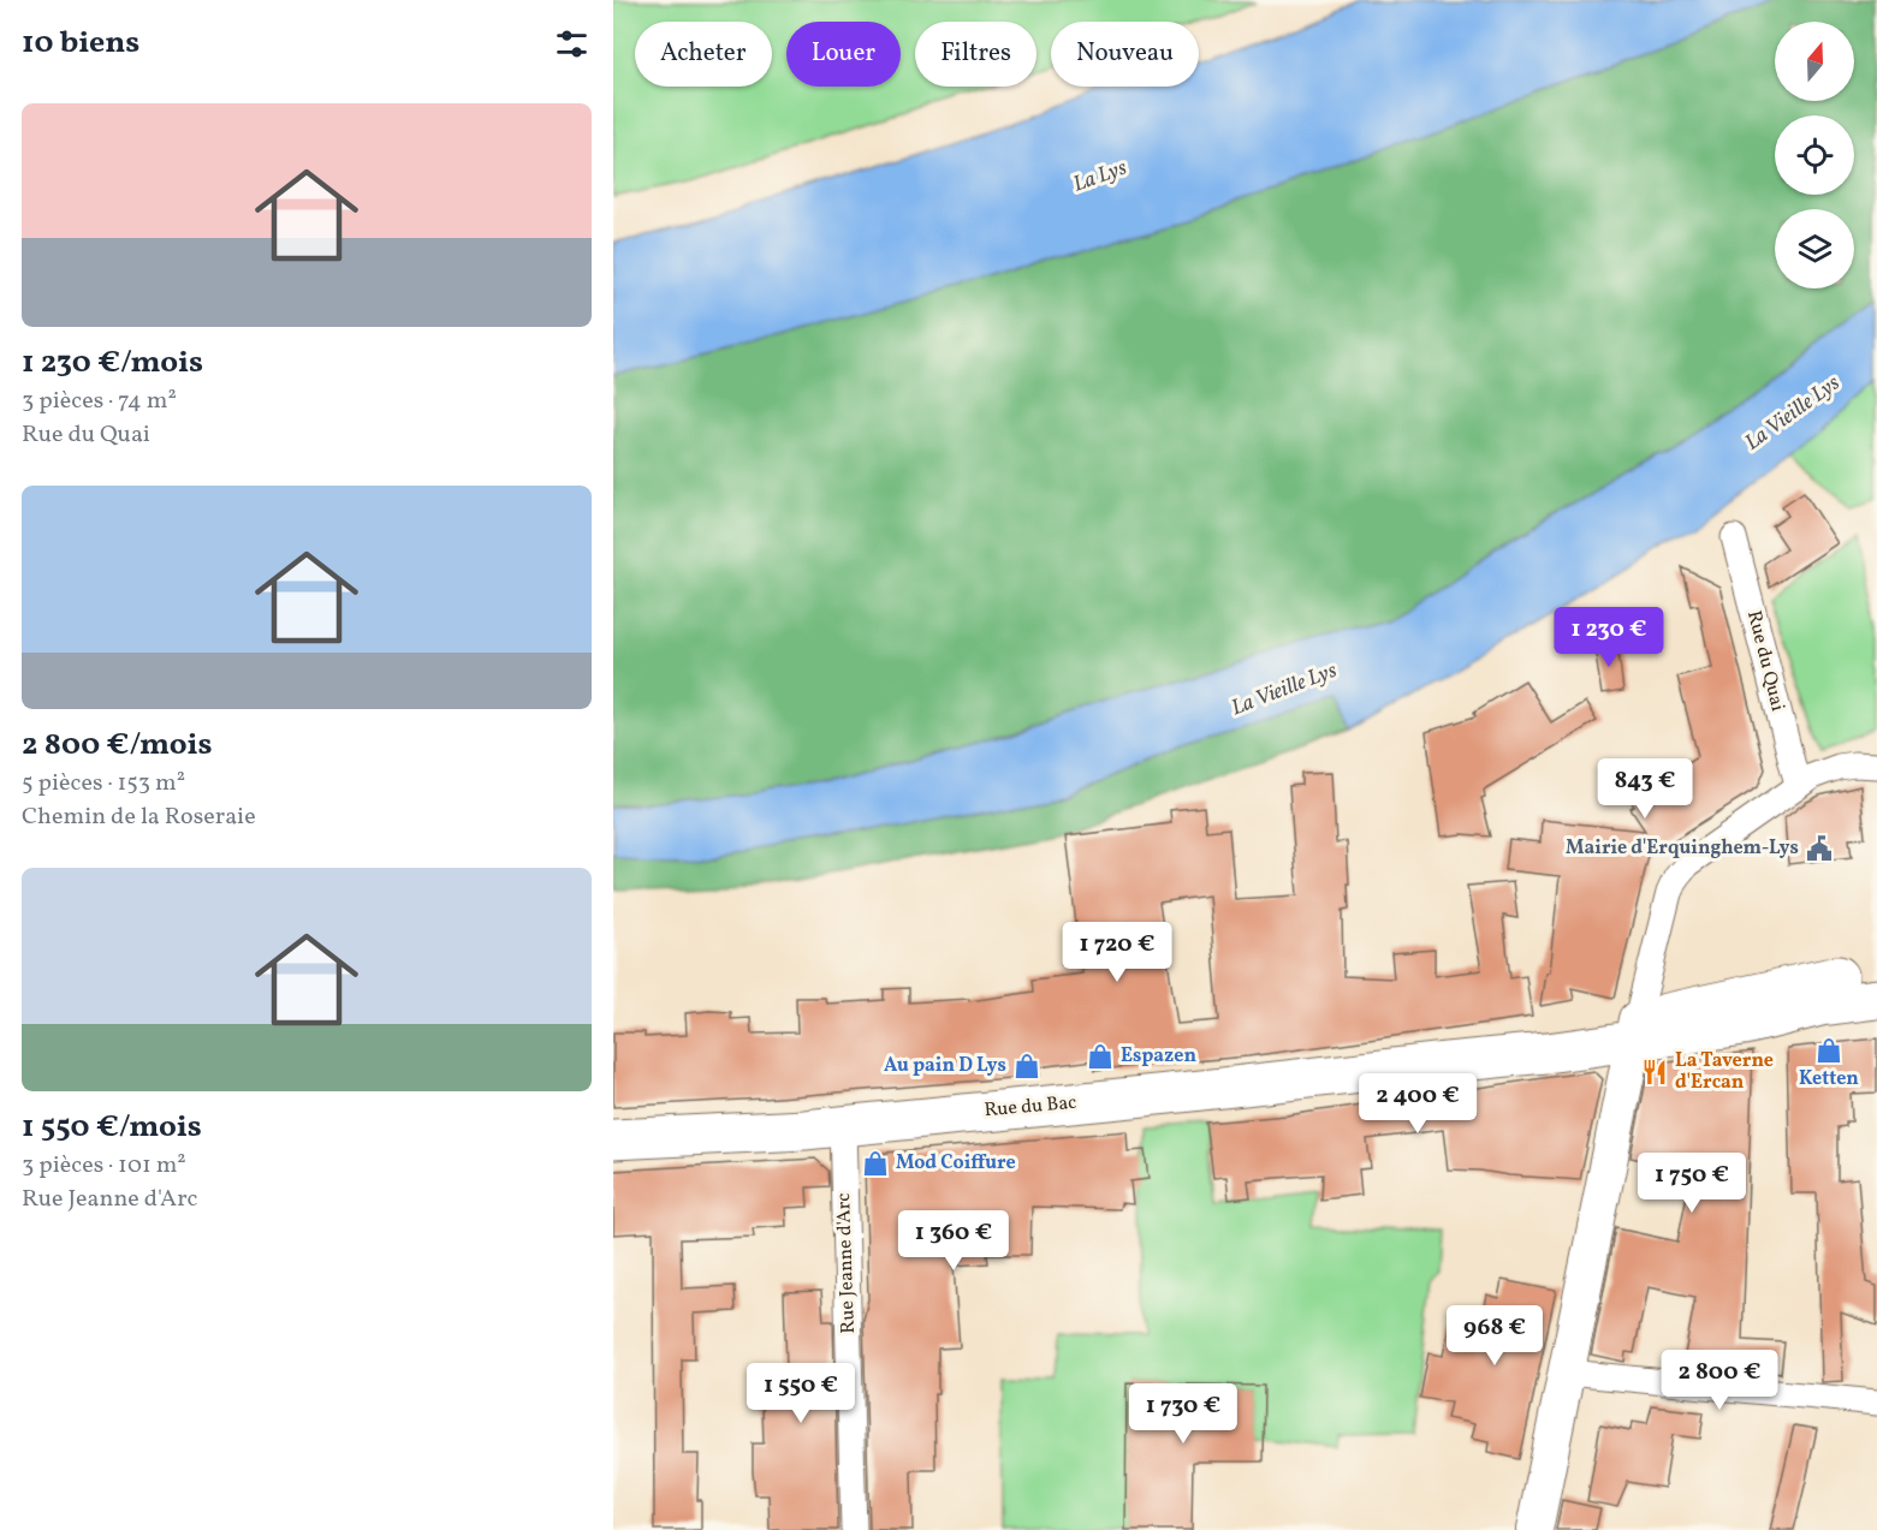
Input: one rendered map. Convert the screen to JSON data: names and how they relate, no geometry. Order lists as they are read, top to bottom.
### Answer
{
  "streets": {
    "main road": ["Rue du Bac"],
    "street": ["Rue du Quai", "Rue Jeanne d'Arc"]
  },
  "crossings": [
    ["Rue du Bac", "Rue Jeanne d'Arc"]
  ],
  "water": ["La Lys", "La Vieille Lys"],
  "places": {
    "public building": ["Mairie d'Erquinghem-Lys"],
    "shop": [
      "Ketten",
      "Espazen",
      "Au pain D Lys",
      "Mod Coiffure"
    ],
    "restaurant": ["La Taverne d'Ercan"]
  },
  "north": "top",
  "page": {
    "heading": "10 biens",
    "chip": [
      "Acheter",
      "Louer",
      "Filtres",
      "Nouveau"
    ],
    "list": [
      {
        "name": "1 230 €/mois",
        "note": "3 pièces · 74 m² · Rue du Quai"
      },
      {
        "name": "2 800 €/mois",
        "note": "5 pièces · 153 m² · Chemin de la Roseraie"
      },
      {
        "name": "1 550 €/mois",
        "note": "3 pièces · 101 m² · Rue Jeanne d'Arc"
      }
    ],
    "price": [
      "1 230 €",
      "843 €",
      "1 720 €",
      "2 400 €",
      "1 750 €",
      "1 360 €",
      "968 €",
      "2 800 €",
      "1 550 €",
      "1 730 €"
    ]
  }
}
